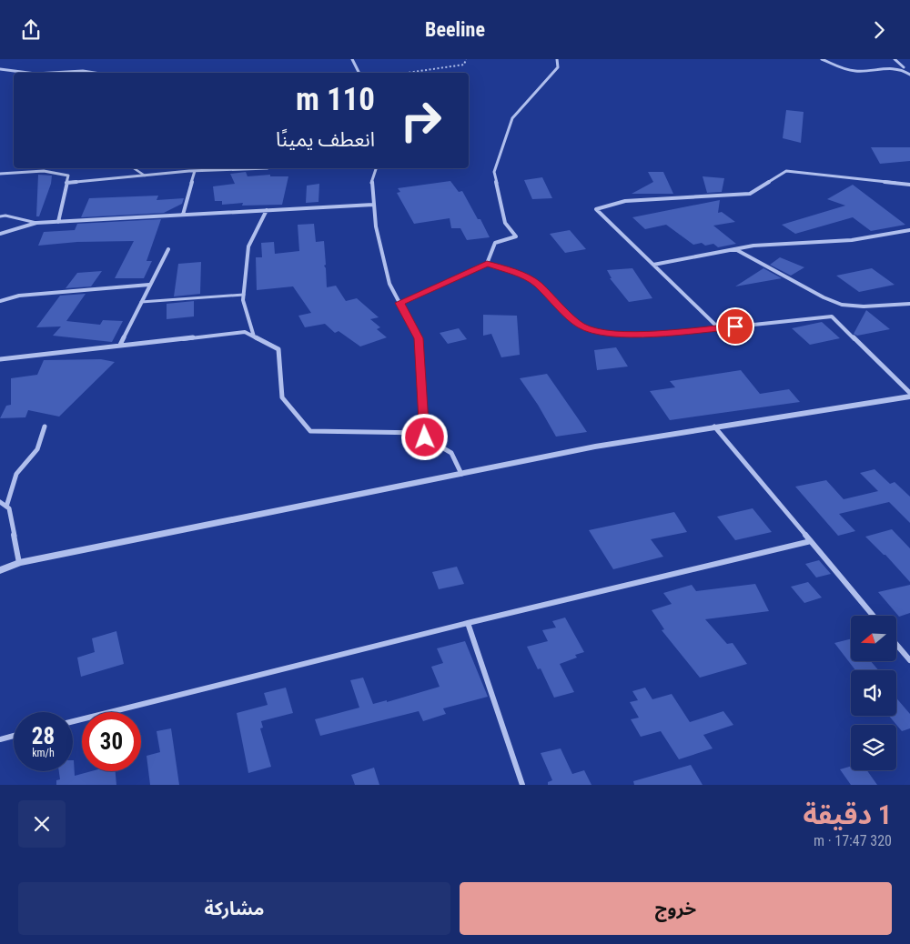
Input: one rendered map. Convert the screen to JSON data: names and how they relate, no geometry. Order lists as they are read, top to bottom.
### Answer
{
  "north": "left",
  "page": {
    "header": "Beeline",
    "turn": ["110 m", "انعطف يمينًا"],
    "speed": "28 km/h",
    "limit": "30",
    "heading": ["1 دقيقة", "320 m · 17:47"],
    "buttons": ["خروج", "مشاركة"]
  }
}
